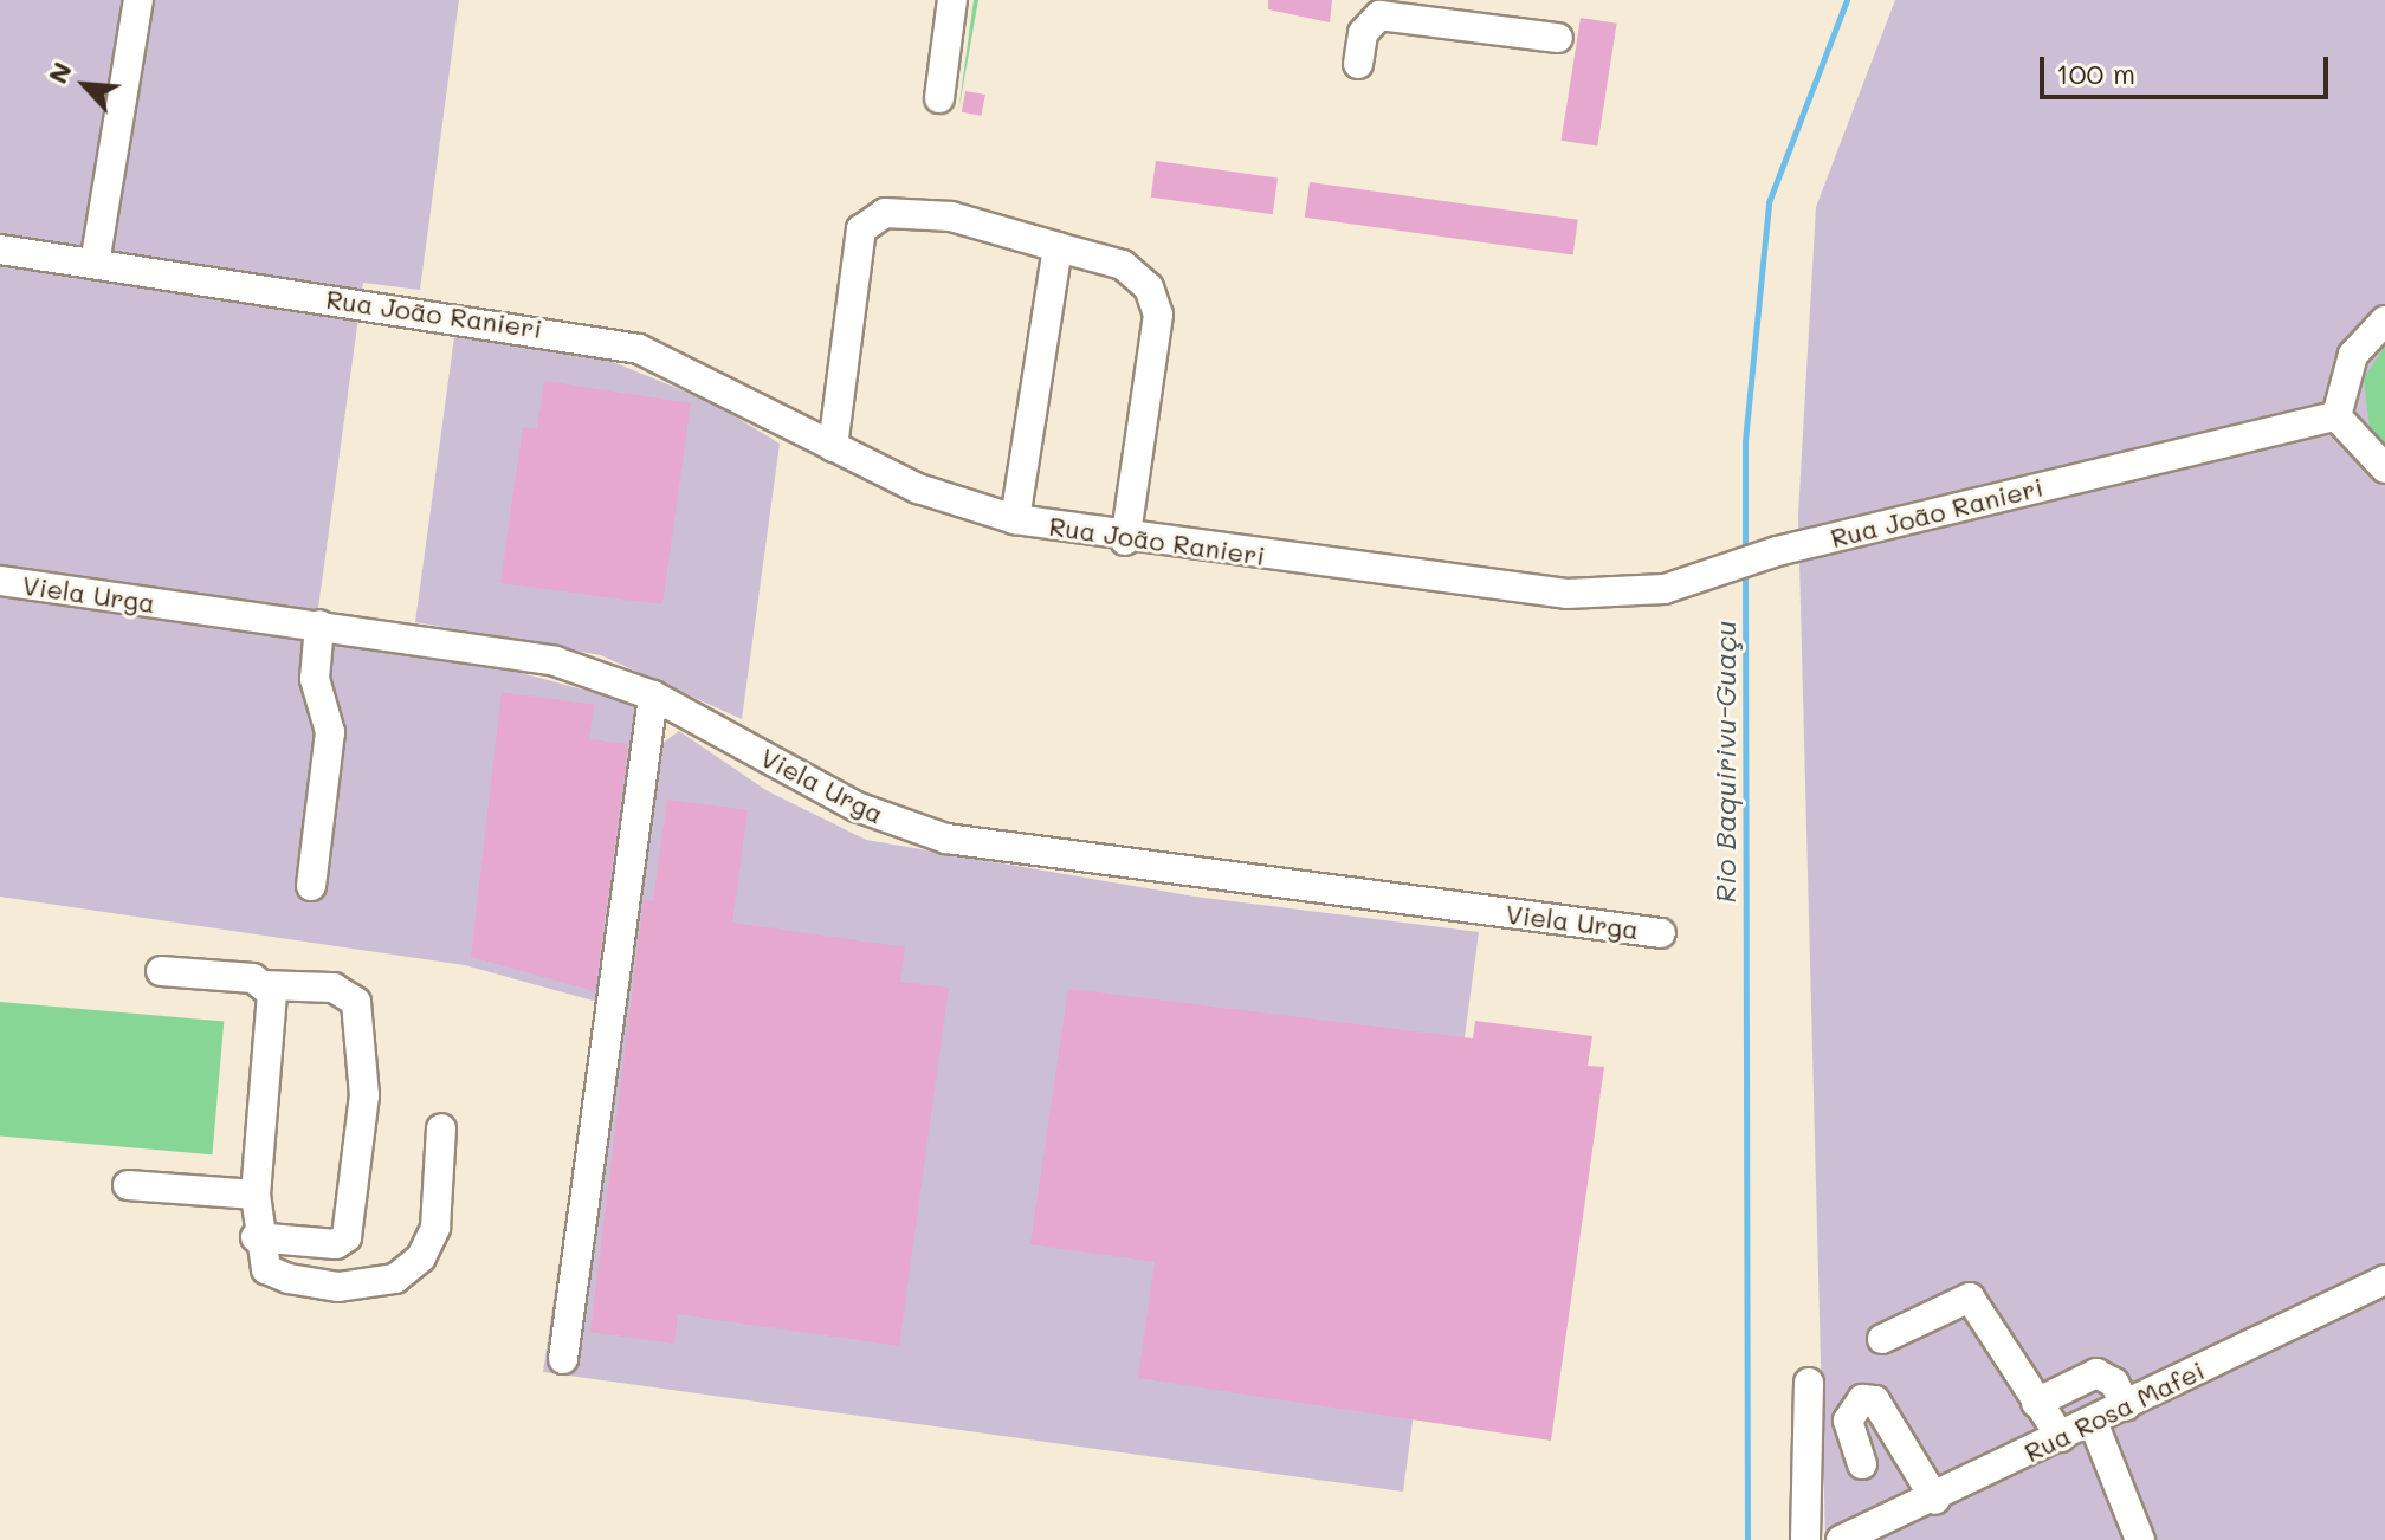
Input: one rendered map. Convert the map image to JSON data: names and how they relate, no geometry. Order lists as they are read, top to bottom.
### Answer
{
  "streets": {
    "street": ["Rua João Ranieri", "Viela Urga", "Rua Rosa Mafei"]
  },
  "water": ["Rio Baquirivu-Guaçu"],
  "scale_bar": "100 m",
  "north": "top left"
}
